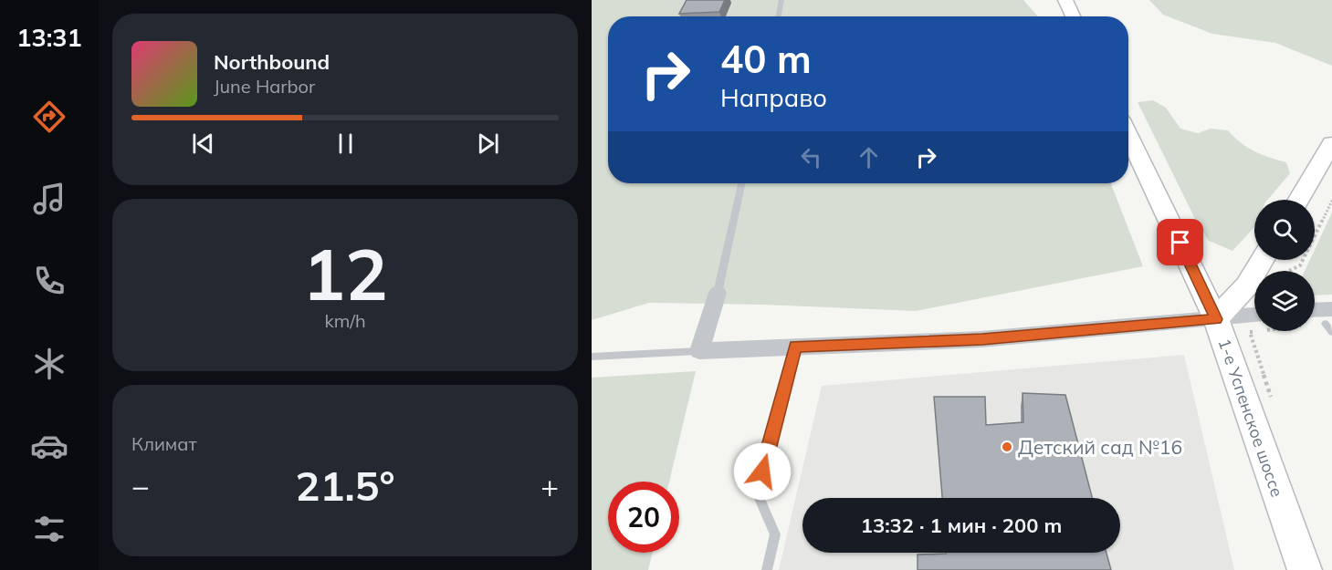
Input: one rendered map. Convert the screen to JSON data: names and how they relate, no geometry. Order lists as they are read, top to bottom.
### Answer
{
  "streets": {
    "main road": ["1-е Успенское шоссе"]
  },
  "places": ["Детский сад №16"],
  "page": {
    "tabs": "13:31",
    "turn": ["40 m", "Направо"],
    "song": ["Northbound", "June Harbor"],
    "tile": [
      ["12", "km/h"],
      "Климат"
    ],
    "heat": ["−", "21.5°", "+"],
    "limit": "20",
    "trip": "13:32 · 1 мин · 200 m"
  }
}
